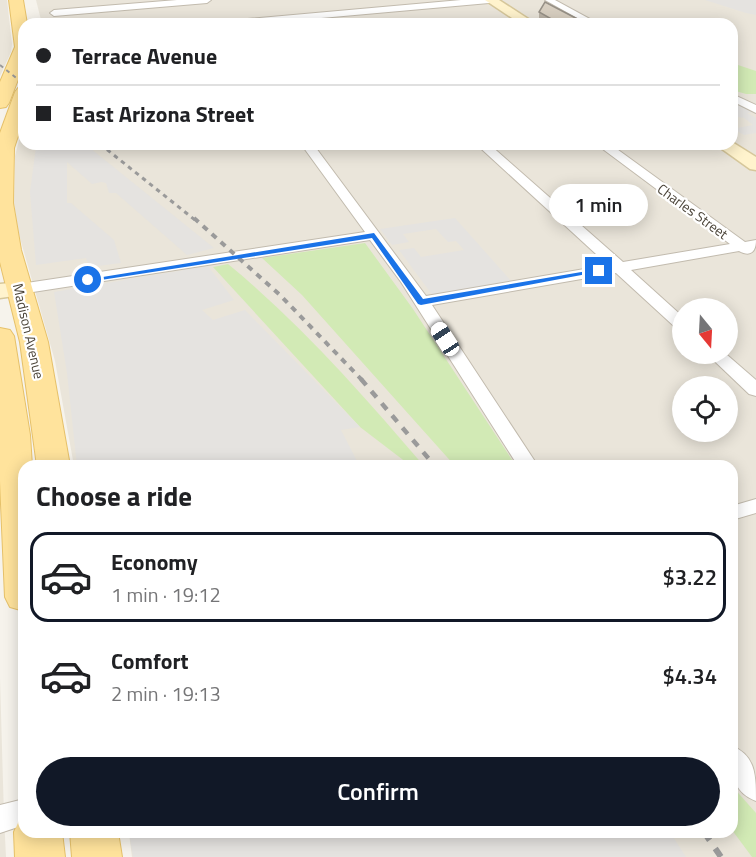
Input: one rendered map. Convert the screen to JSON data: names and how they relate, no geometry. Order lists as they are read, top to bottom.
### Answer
{
  "streets": {
    "main road": ["Madison Avenue"],
    "street": ["Charles Street"]
  },
  "north": "bottom",
  "page": {
    "banner": ["Terrace Avenue", "East Arizona Street"],
    "bubble": "1 min",
    "heading": "Choose a ride",
    "list": [
      {
        "name": "Economy",
        "note": "1 min · 19:12",
        "value": "$3.22"
      },
      {
        "name": "Comfort",
        "note": "2 min · 19:13",
        "value": "$4.34"
      }
    ],
    "buttons": "Confirm"
  }
}
